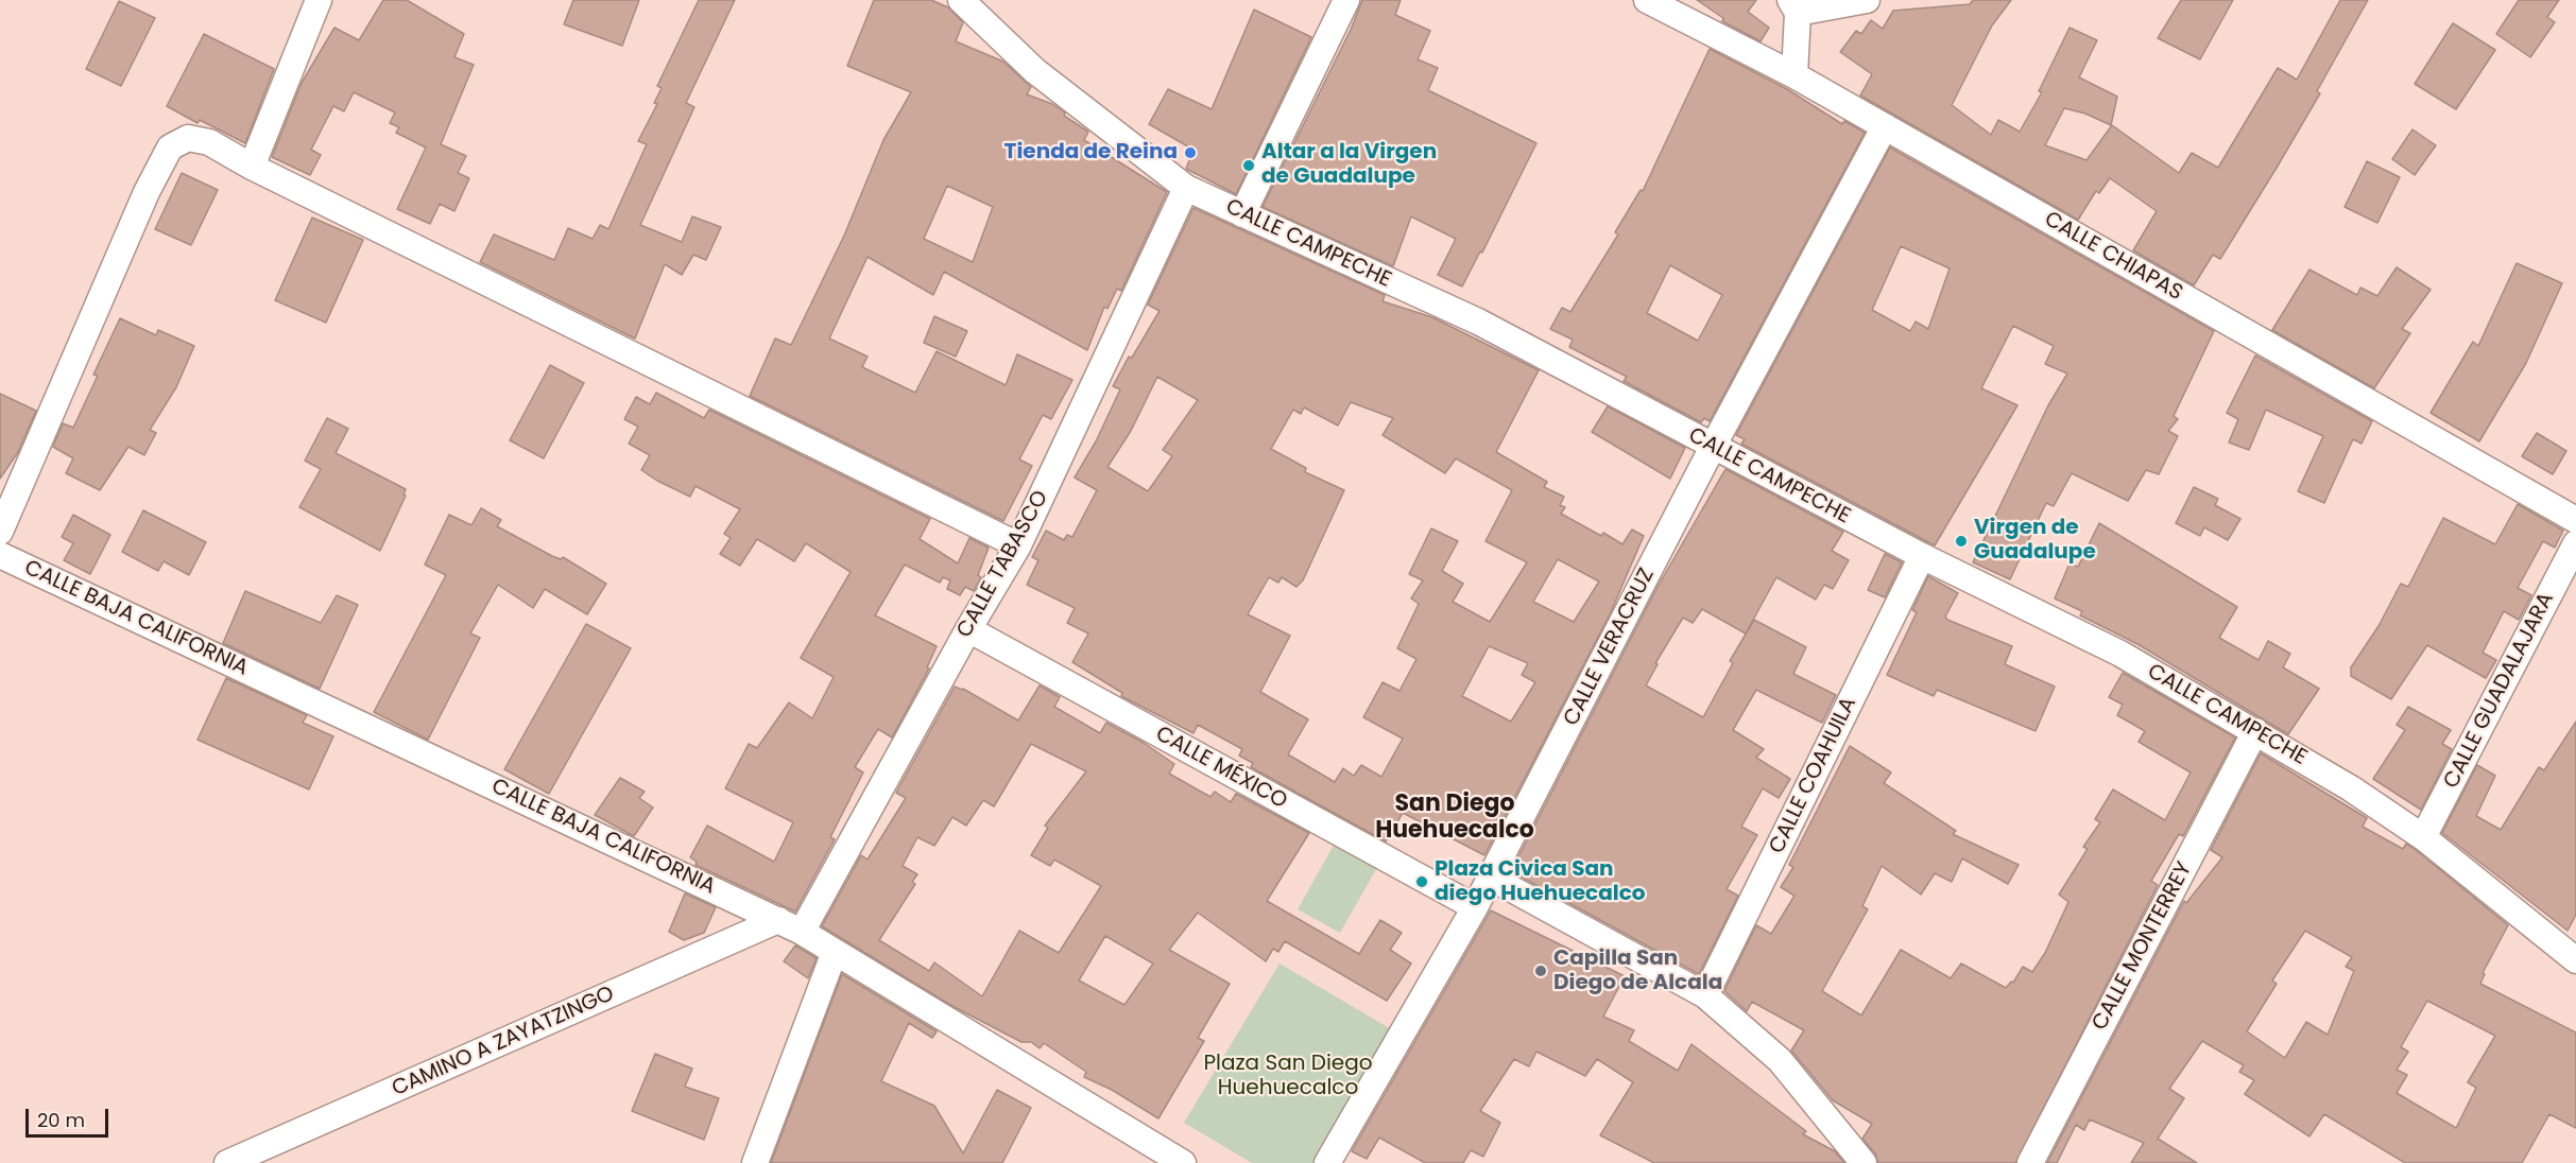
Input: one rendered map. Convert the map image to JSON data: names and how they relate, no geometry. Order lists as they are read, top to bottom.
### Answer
{
  "streets": {
    "street": [
      "CALLE CAMPECHE",
      "CALLE CHIAPAS",
      "CALLE TABASCO",
      "CALLE BAJA CALIFORNIA",
      "CALLE VERACRUZ",
      "CALLE GUADALAJARA",
      "CALLE MÉXICO",
      "CALLE COAHUILA",
      "CALLE MONTERREY",
      "CAMINO A ZAYATZINGO"
    ]
  },
  "crossings": [
    ["CALLE CAMPECHE", "CALLE TABASCO"],
    ["CALLE CAMPECHE", "CALLE VERACRUZ"],
    ["CALLE CAMPECHE", "CALLE GUADALAJARA"],
    ["CALLE CAMPECHE", "CALLE COAHUILA"],
    ["CALLE CAMPECHE", "CALLE MONTERREY"],
    ["CALLE CHIAPAS", "CALLE VERACRUZ"],
    ["CALLE TABASCO", "CALLE BAJA CALIFORNIA"],
    ["CALLE TABASCO", "CALLE MÉXICO"],
    ["CALLE BAJA CALIFORNIA", "CAMINO A ZAYATZINGO"],
    ["CALLE VERACRUZ", "CALLE MÉXICO"]
  ],
  "districts": ["San Diego Huehuecalco"],
  "parks": ["Plaza San Diego Huehuecalco"],
  "places": [
    "Tienda de Reina",
    "Altar a la Virgen de Guadalupe",
    "Virgen de Guadalupe",
    "Plaza Civica San diego Huehuecalco",
    "Capilla San Diego de Alcala"
  ],
  "scale_bar": "20 m"
}
